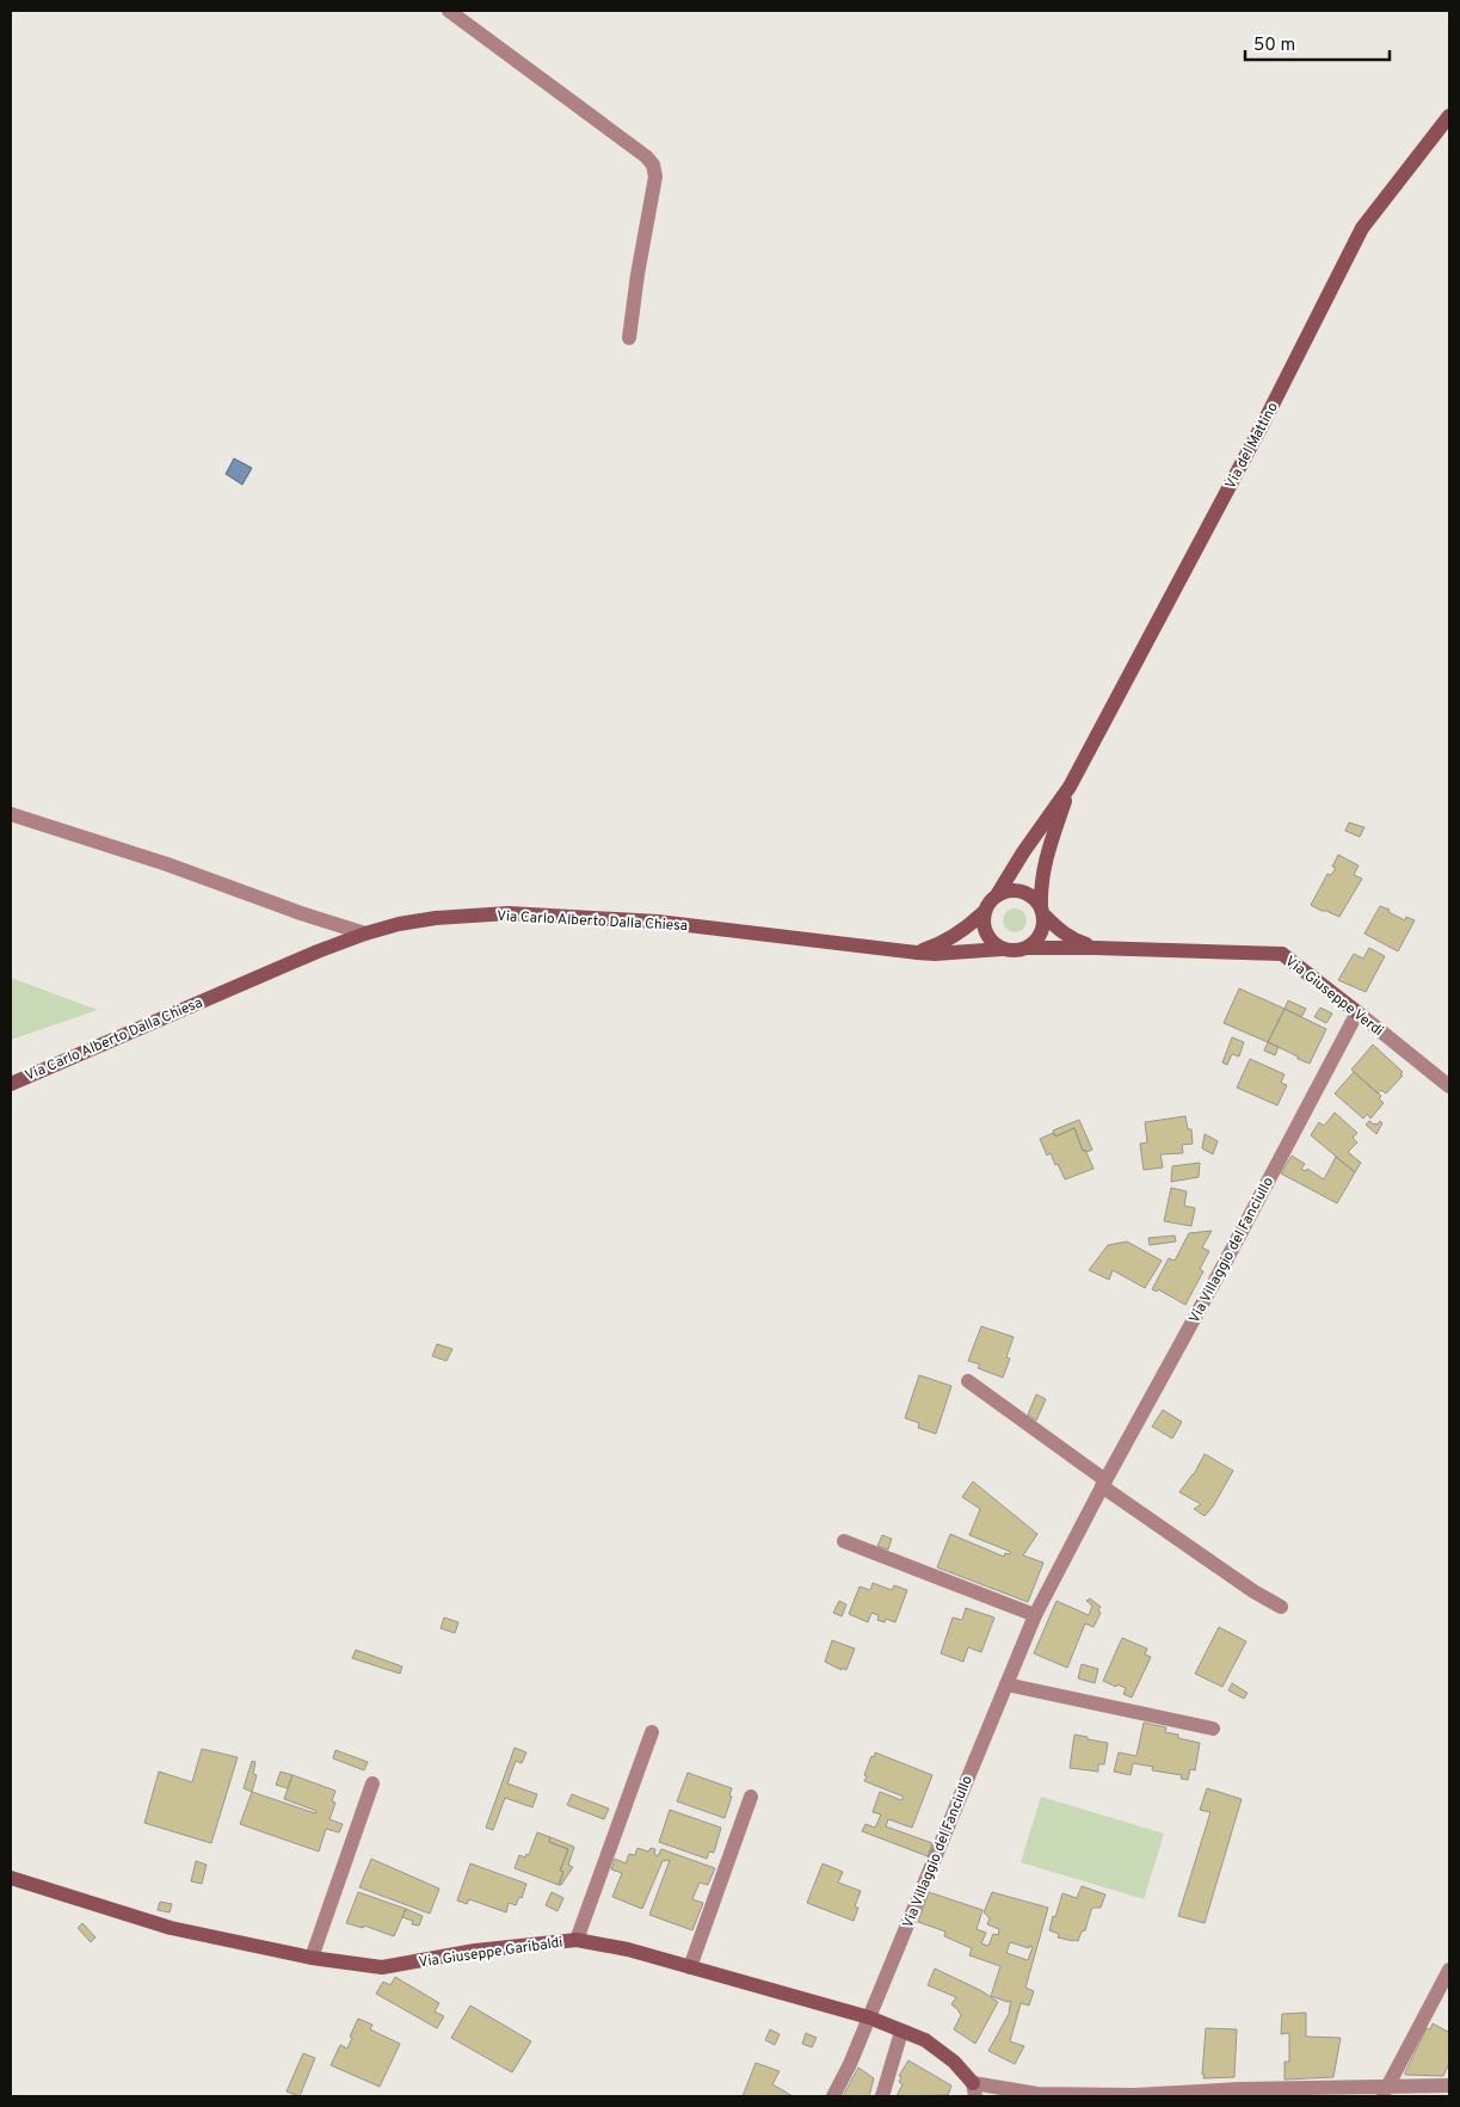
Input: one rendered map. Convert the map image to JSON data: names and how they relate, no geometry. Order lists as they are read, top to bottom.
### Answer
{
  "streets": {
    "main road": [
      "Via del Mattino",
      "Via Carlo Alberto Dalla Chiesa",
      "Via Giuseppe Verdi",
      "Via Giuseppe Garibaldi"
    ],
    "street": ["Via Villaggio del Fanciullo"]
  },
  "crossings": [
    ["Via del Mattino", "Via Carlo Alberto Dalla Chiesa"],
    ["Via del Mattino", "Via Giuseppe Verdi"],
    ["Via Carlo Alberto Dalla Chiesa", "Via Giuseppe Verdi"],
    ["Via Giuseppe Verdi", "Via Villaggio del Fanciullo"],
    ["Via Villaggio del Fanciullo", "Via Giuseppe Garibaldi"]
  ],
  "scale_bar": "50 m"
}
